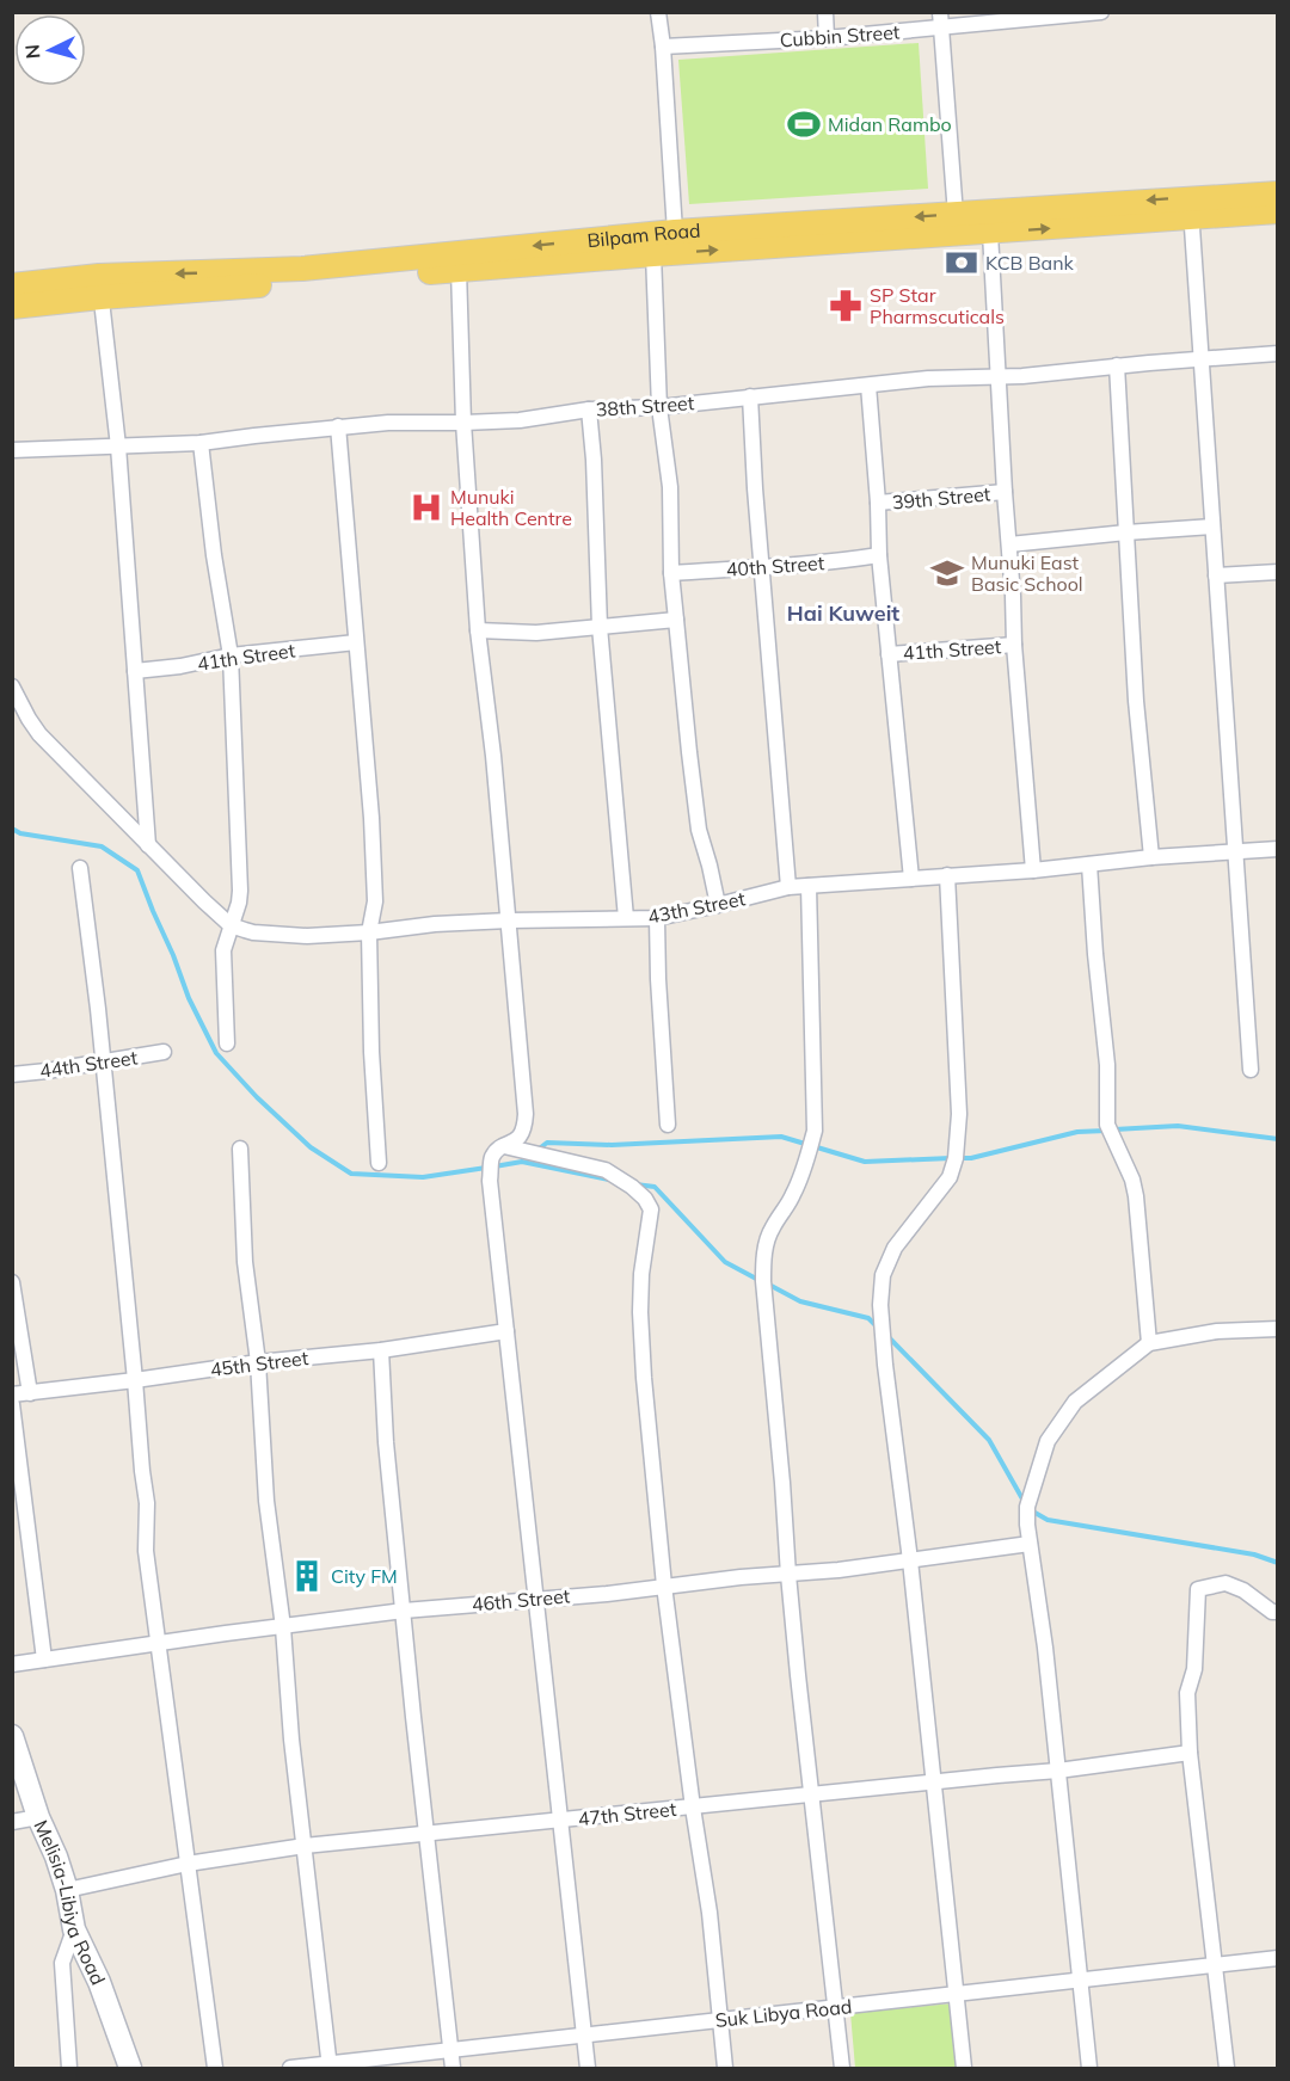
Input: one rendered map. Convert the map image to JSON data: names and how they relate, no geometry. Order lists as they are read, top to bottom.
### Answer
{
  "streets": {
    "main road": ["Bilpam Road", "Melisia-Libiya Road"],
    "street": [
      "Cubbin Street",
      "38th Street",
      "39th Street",
      "40th Street",
      "41th Street",
      "43th Street",
      "44th Street",
      "45th Street",
      "46th Street",
      "47th Street",
      "Suk Libya Road"
    ]
  },
  "crossings": [
    ["47th Street", "Melisia-Libiya Road"]
  ],
  "districts": ["Hai Kuweit"],
  "places": {
    "sports": ["Midan Rambo"],
    "bank": ["KCB Bank"],
    "pharmacy": ["SP Star Pharmscuticals"],
    "hospital": ["Munuki Health Centre"],
    "school or university": ["Munuki East Basic School"],
    "building": ["City FM"]
  },
  "north": "left"
}
